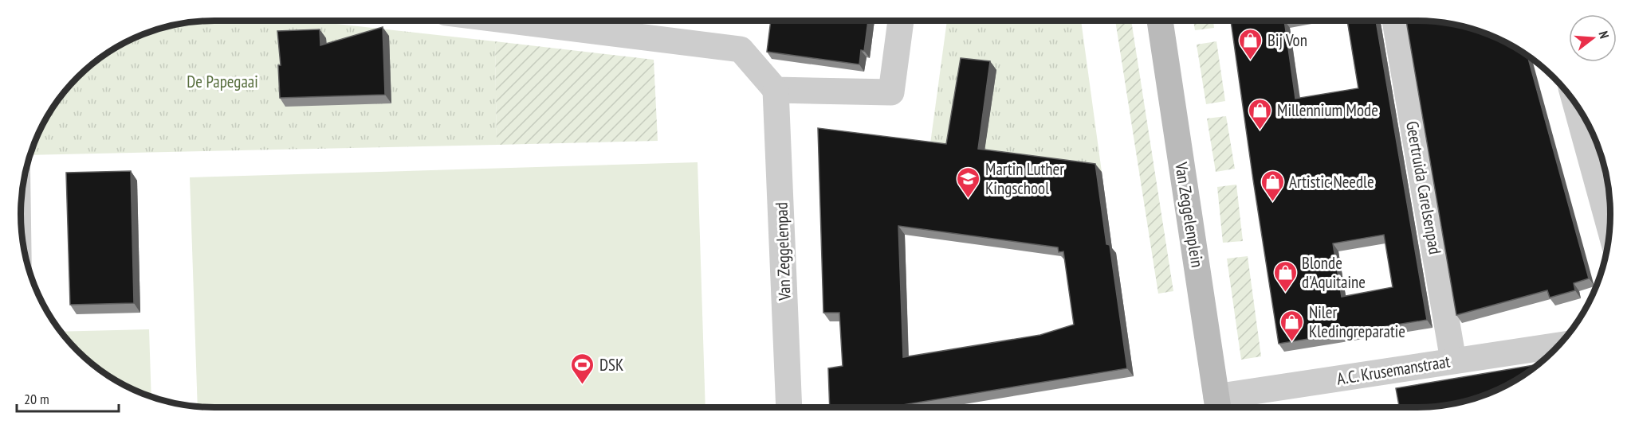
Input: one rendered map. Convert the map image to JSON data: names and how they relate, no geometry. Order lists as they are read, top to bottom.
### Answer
{
  "streets": {
    "street": [
      "Geertruida Carelsenpad",
      "Van Zeggelenplein",
      "Van Zeggelenpad",
      "A.C. Krusemanstraat"
    ]
  },
  "crossings": [
    ["Geertruida Carelsenpad", "A.C. Krusemanstraat"],
    ["Van Zeggelenplein", "A.C. Krusemanstraat"]
  ],
  "parks": ["De Papegaai"],
  "places": {
    "shop": [
      "Bij Von",
      "Millennium Mode",
      "Artistic Needle",
      "Blonde d'Aquitaine",
      "Niler Kledingreparatie"
    ],
    "school or university": ["Martin Luther Kingschool"],
    "sports": ["DSK"]
  },
  "scale_bar": "20 m",
  "north": "right"
}
